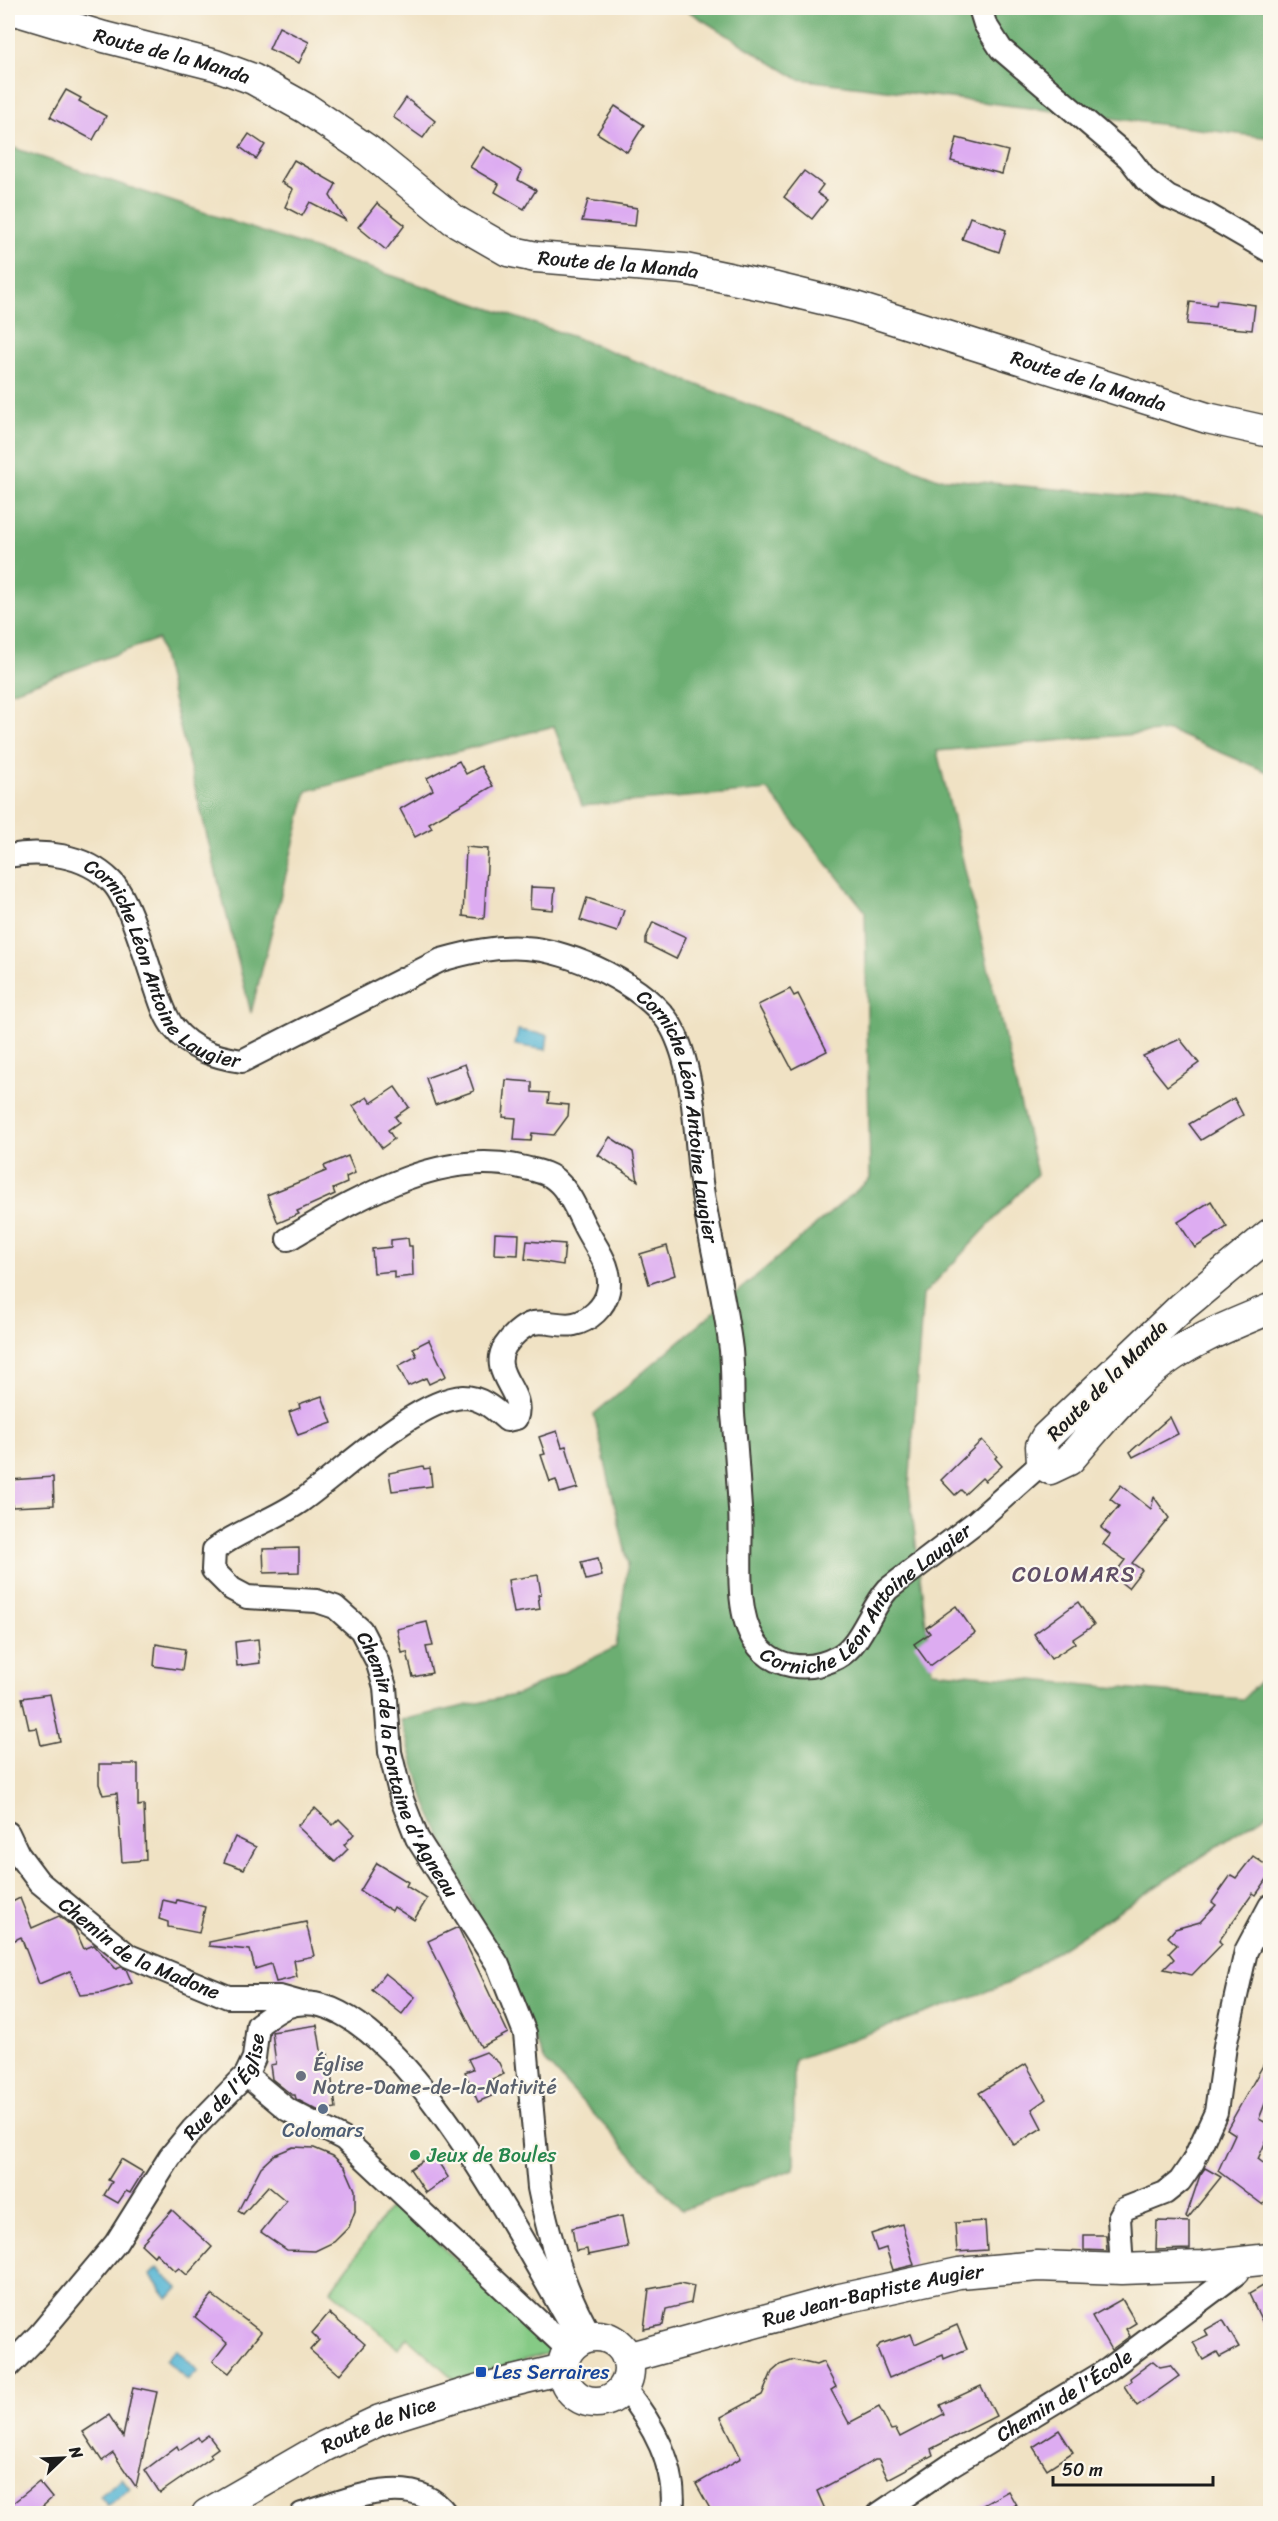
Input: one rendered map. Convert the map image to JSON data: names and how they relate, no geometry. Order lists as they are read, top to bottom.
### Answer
{
  "streets": {
    "main road": ["Route de la Manda", "Rue Jean-Baptiste Augier", "Route de Nice"],
    "street": [
      "Corniche Léon Antoine Laugier",
      "Chemin de la Fontaine d'Agneau",
      "Chemin de la Madone",
      "Rue de l'Église",
      "Chemin de l'École"
    ]
  },
  "crossings": [
    ["Route de la Manda", "Corniche Léon Antoine Laugier"],
    ["Chemin de la Fontaine d'Agneau", "Rue de l'Église"],
    ["Chemin de la Fontaine d'Agneau", "Rue Jean-Baptiste Augier"],
    ["Chemin de la Fontaine d'Agneau", "Route de Nice"],
    ["Chemin de la Madone", "Rue de l'Église"],
    ["Rue de l'Église", "Rue Jean-Baptiste Augier"],
    ["Rue de l'Église", "Route de Nice"],
    ["Rue Jean-Baptiste Augier", "Chemin de l'École"],
    ["Rue Jean-Baptiste Augier", "Route de Nice"]
  ],
  "districts": ["COLOMARS"],
  "places": {
    "other": ["Église Notre-Dame-de-la-Nativité", "Colomars", "Jeux de Boules"],
    "transit": ["Les Serraires"]
  },
  "scale_bar": "50 m",
  "north": "top right"
}
